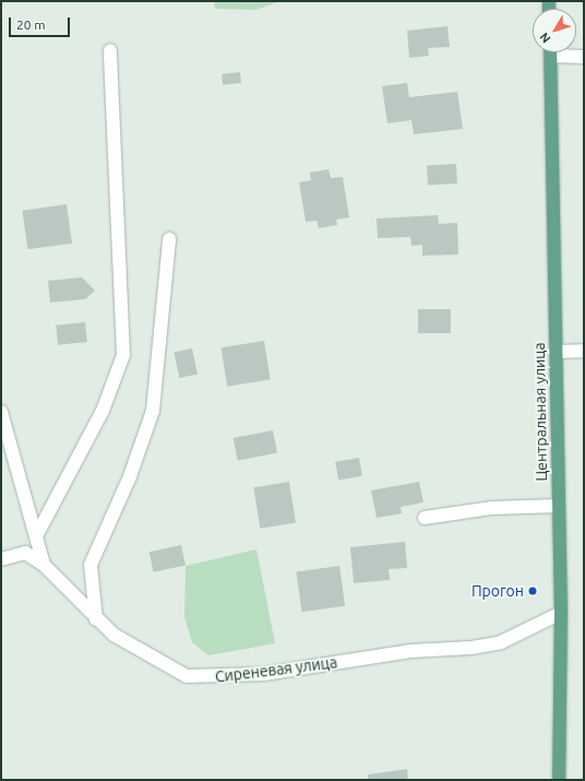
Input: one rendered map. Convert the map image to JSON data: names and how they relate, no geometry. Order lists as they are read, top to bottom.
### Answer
{
  "streets": {
    "main road": ["Центральная улица"],
    "street": ["Сиреневая улица"]
  },
  "crossings": [
    ["Центральная улица", "Сиреневая улица"]
  ],
  "places": ["Прогон"],
  "scale_bar": "20 m",
  "north": "bottom left"
}
